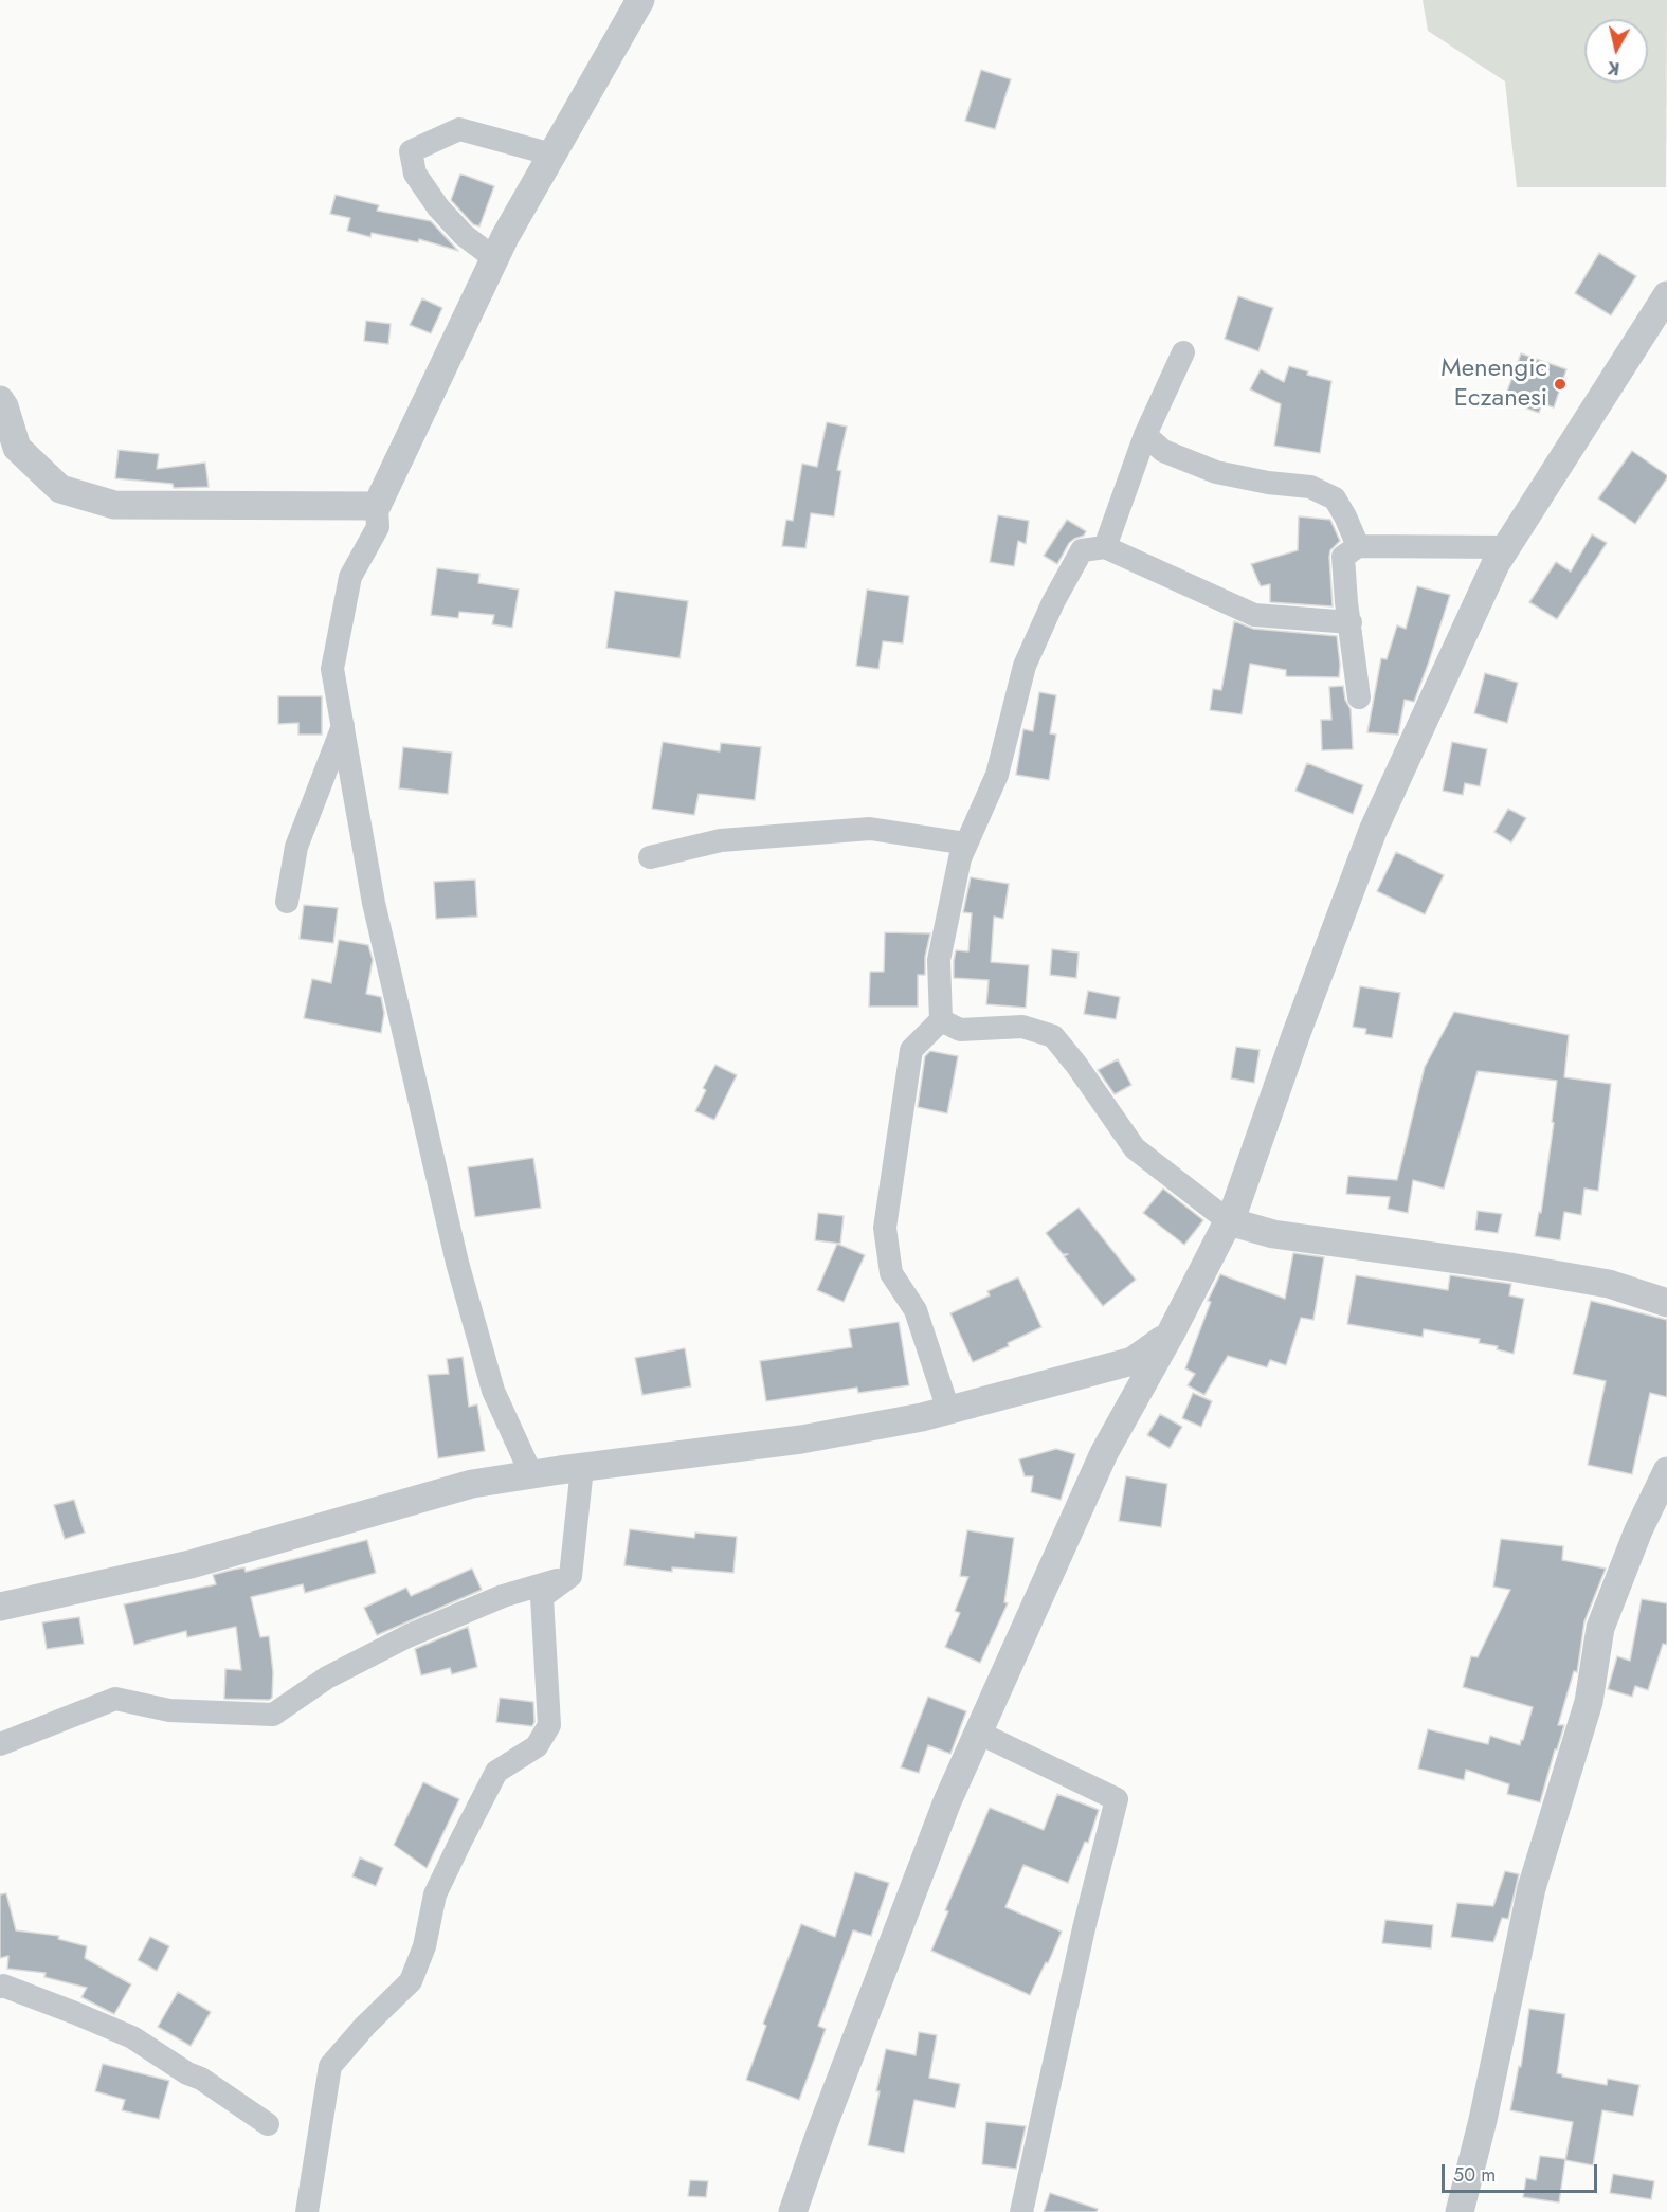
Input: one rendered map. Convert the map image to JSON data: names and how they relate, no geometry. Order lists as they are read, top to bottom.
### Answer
{
  "places": ["Menengic Eczanesi"],
  "scale_bar": "50 m",
  "north": "bottom"
}
